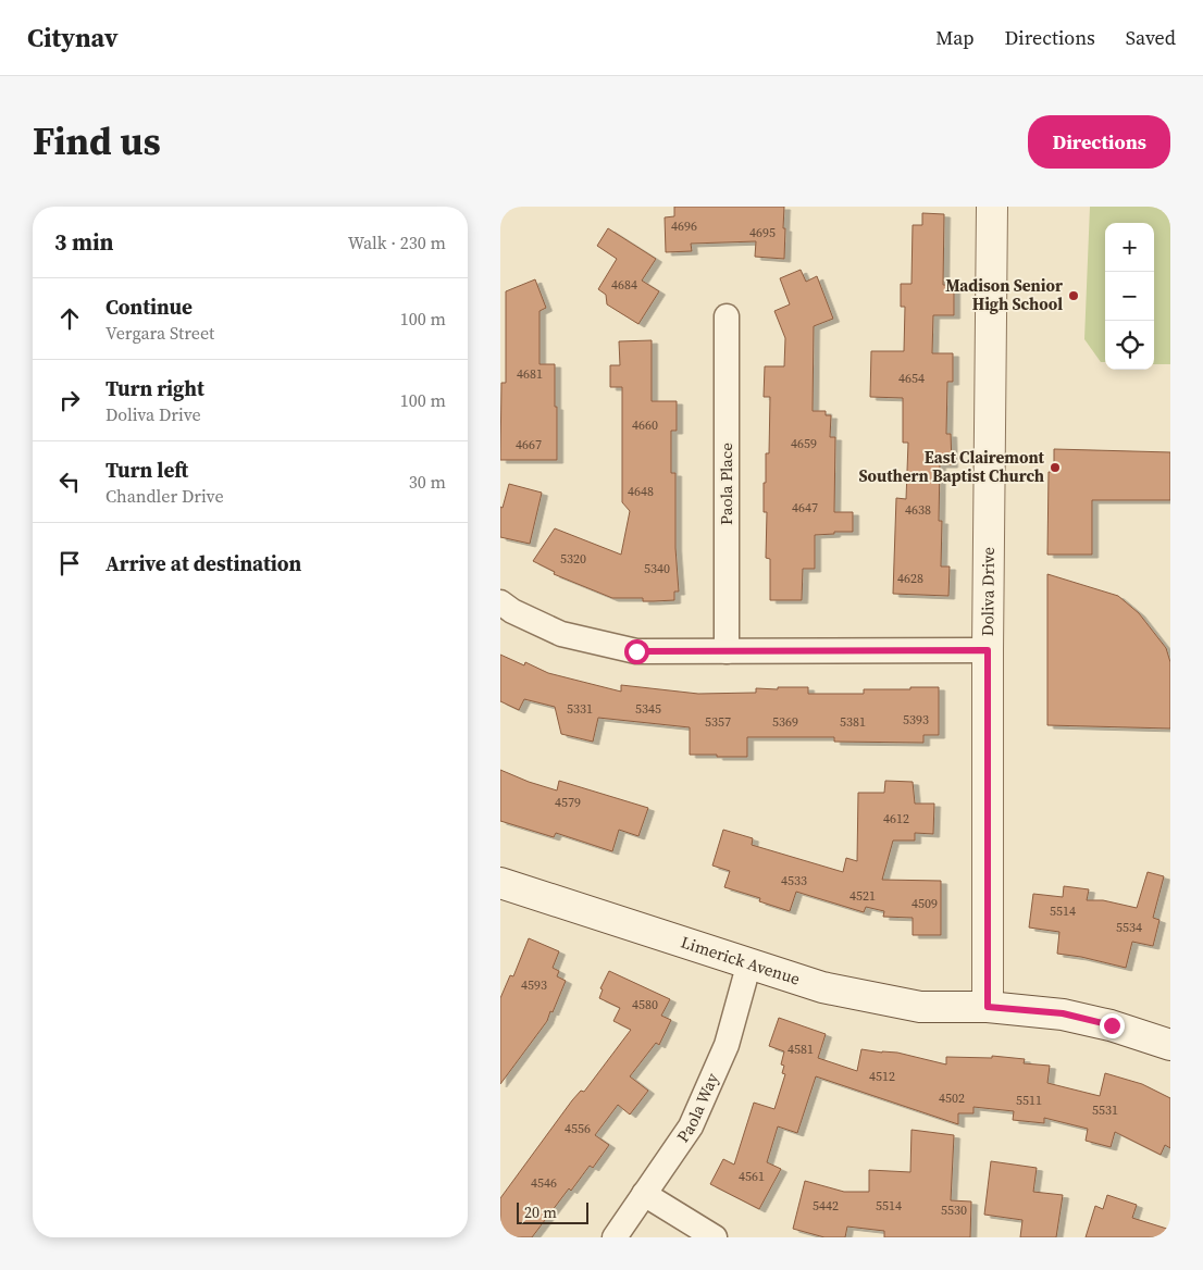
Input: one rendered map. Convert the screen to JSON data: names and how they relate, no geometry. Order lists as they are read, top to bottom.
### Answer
{
  "streets": {
    "street": [
      "Paola Place",
      "Doliva Drive",
      "Limerick Avenue",
      "Paola Way"
    ]
  },
  "crossings": [
    ["Doliva Drive", "Limerick Avenue"],
    ["Limerick Avenue", "Paola Way"]
  ],
  "places": ["Madison Senior High School", "East Clairemont Southern Baptist Church"],
  "house_numbers": [
    "4696",
    "4695",
    "4684",
    "4681",
    "4654",
    "4660",
    "4659",
    "4667",
    "4648",
    "4647",
    "4638",
    "5320",
    "5340",
    "4628",
    "5331",
    "5345",
    "5393",
    "5357",
    "5369",
    "5381",
    "4579",
    "4612",
    "4533",
    "4521",
    "4509",
    "5514",
    "5534",
    "4593",
    "4580",
    "4581",
    "4512",
    "4502",
    "5511",
    "5531",
    "4556",
    "4561",
    "4546",
    "5442",
    "5514",
    "5530"
  ],
  "scale_bar": "20 m",
  "page": {
    "header": "Citynav",
    "nav": ["Map", "Directions", "Saved"],
    "title": "Find us",
    "buttons": "Directions",
    "heading": ["3 min", "Walk · 230 m"],
    "map_buttons": ["+", "−"],
    "list": [
      ["Continue", "Vergara Street", "100 m"],
      ["Turn right", "Doliva Drive", "100 m"],
      ["Turn left", "Chandler Drive", "30 m"],
      "Arrive at destination"
    ],
    "scale": "20 m"
  }
}
